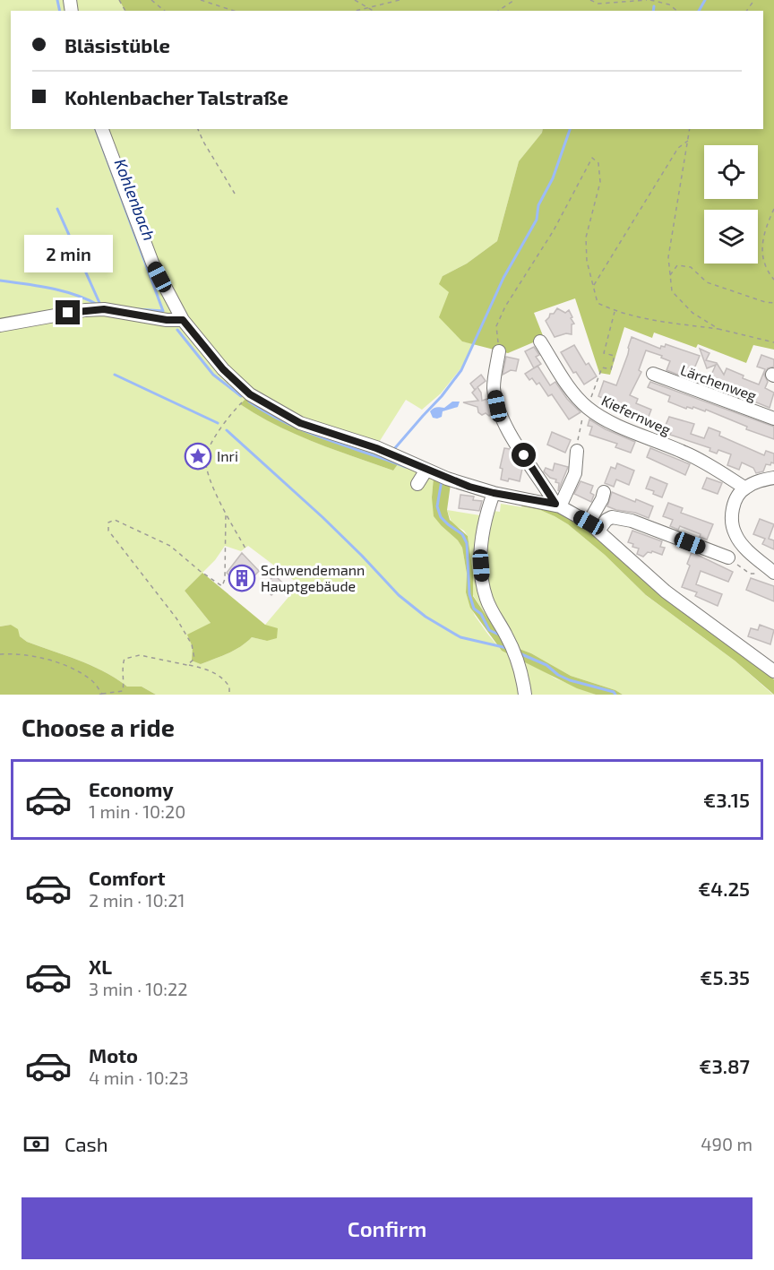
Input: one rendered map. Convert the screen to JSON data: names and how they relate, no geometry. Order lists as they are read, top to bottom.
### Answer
{
  "streets": {
    "street": ["Lärchenweg", "Kiefernweg"]
  },
  "water": ["Kohlenbach"],
  "places": {
    "place": ["Inri"],
    "building": ["Schwendemann Hauptgebäude"]
  },
  "page": {
    "banner": ["Bläsistüble", "Kohlenbacher Talstraße"],
    "bubble": "2 min",
    "heading": "Choose a ride",
    "list": [
      {
        "name": "Economy",
        "note": "1 min · 10:20",
        "value": "€3.15"
      },
      {
        "name": "Comfort",
        "note": "2 min · 10:21",
        "value": "€4.25"
      },
      {
        "name": "XL",
        "note": "3 min · 10:22",
        "value": "€5.35"
      },
      {
        "name": "Moto",
        "note": "4 min · 10:23",
        "value": "€3.87"
      }
    ],
    "pay": ["Cash", "490 m"],
    "buttons": "Confirm"
  }
}
